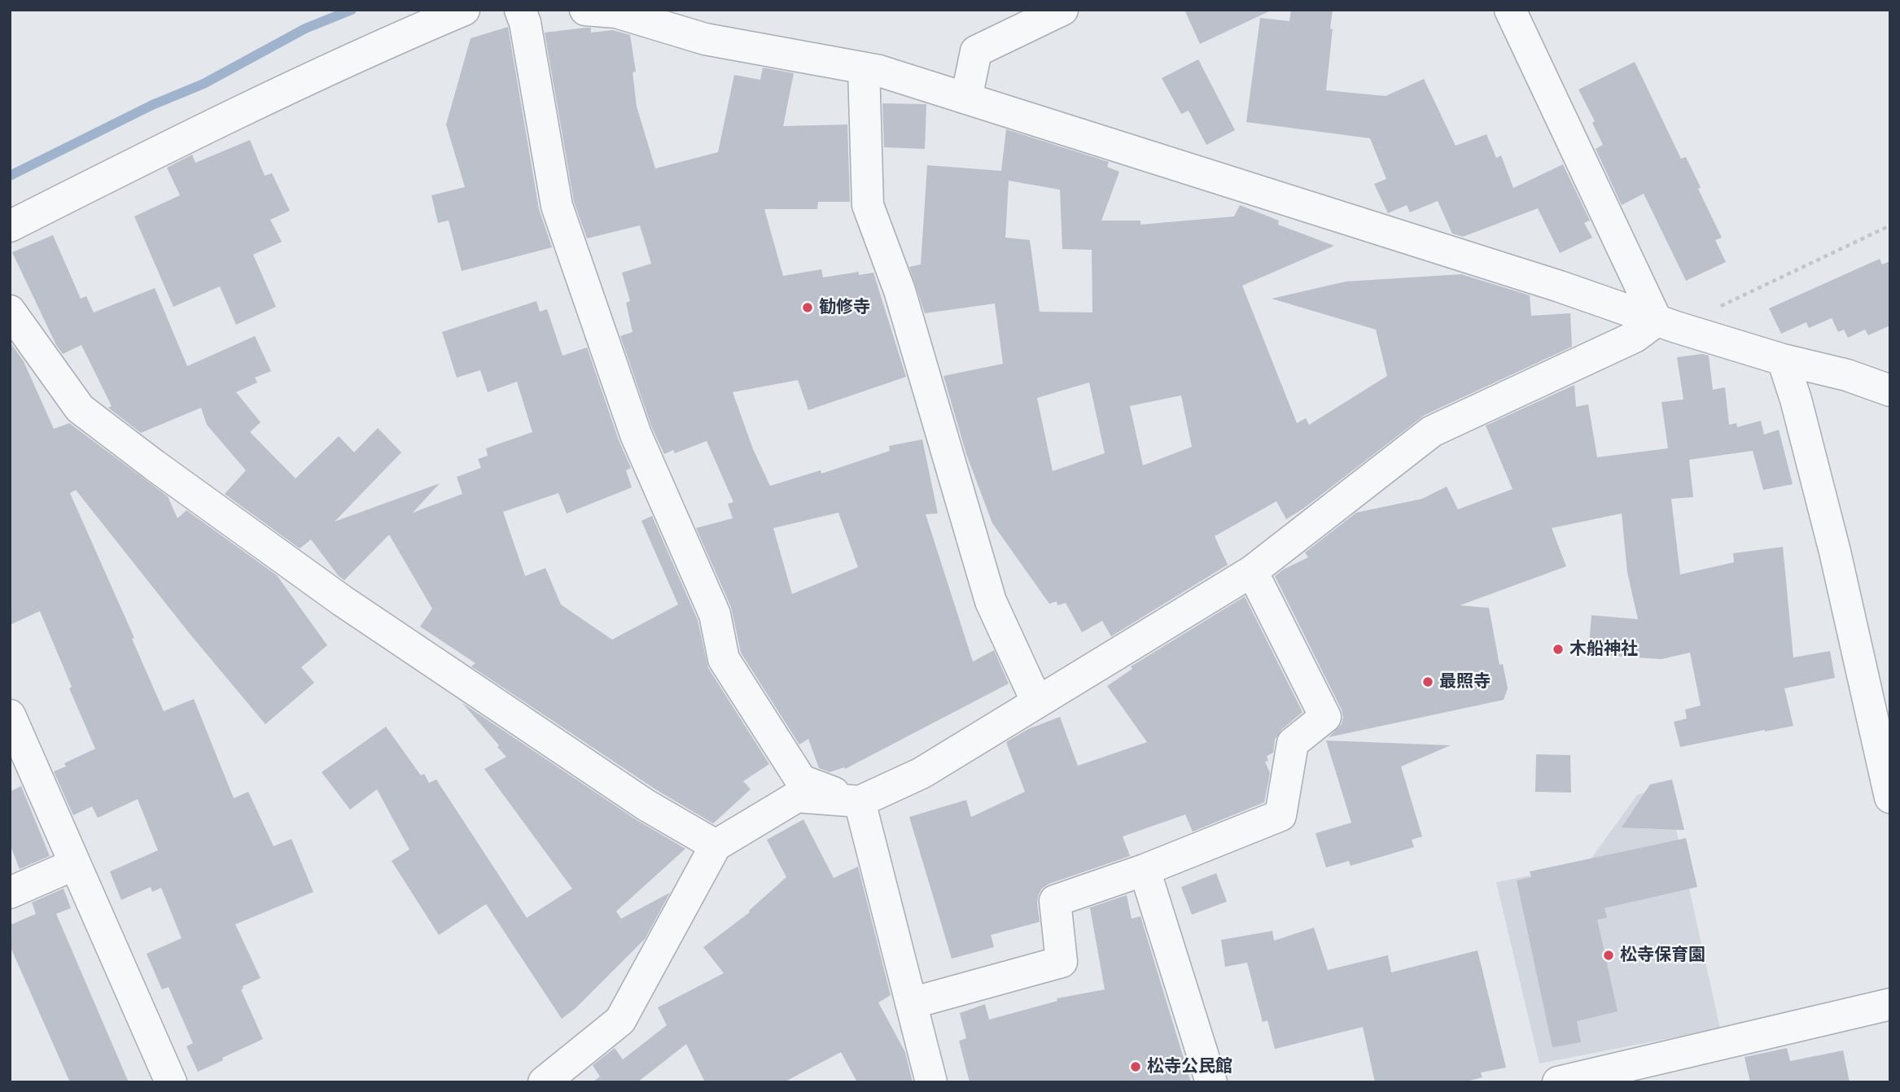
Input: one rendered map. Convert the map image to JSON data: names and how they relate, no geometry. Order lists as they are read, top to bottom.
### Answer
{
  "places": [
    "勧修寺",
    "木船神社",
    "最照寺",
    "松寺保育園",
    "松寺公民館"
  ]
}
